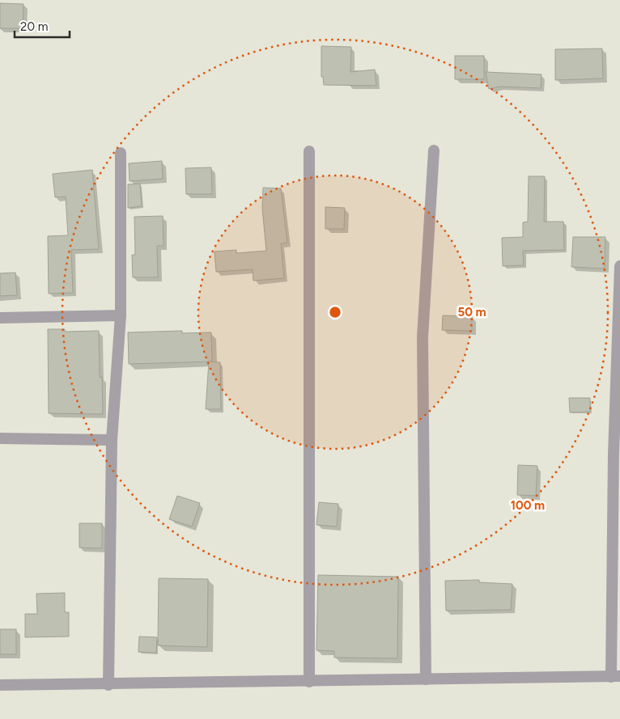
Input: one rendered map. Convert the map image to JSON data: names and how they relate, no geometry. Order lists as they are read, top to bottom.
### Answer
{
  "scale_bar": "20 m",
  "rings": ["50 m", "100 m"]
}
